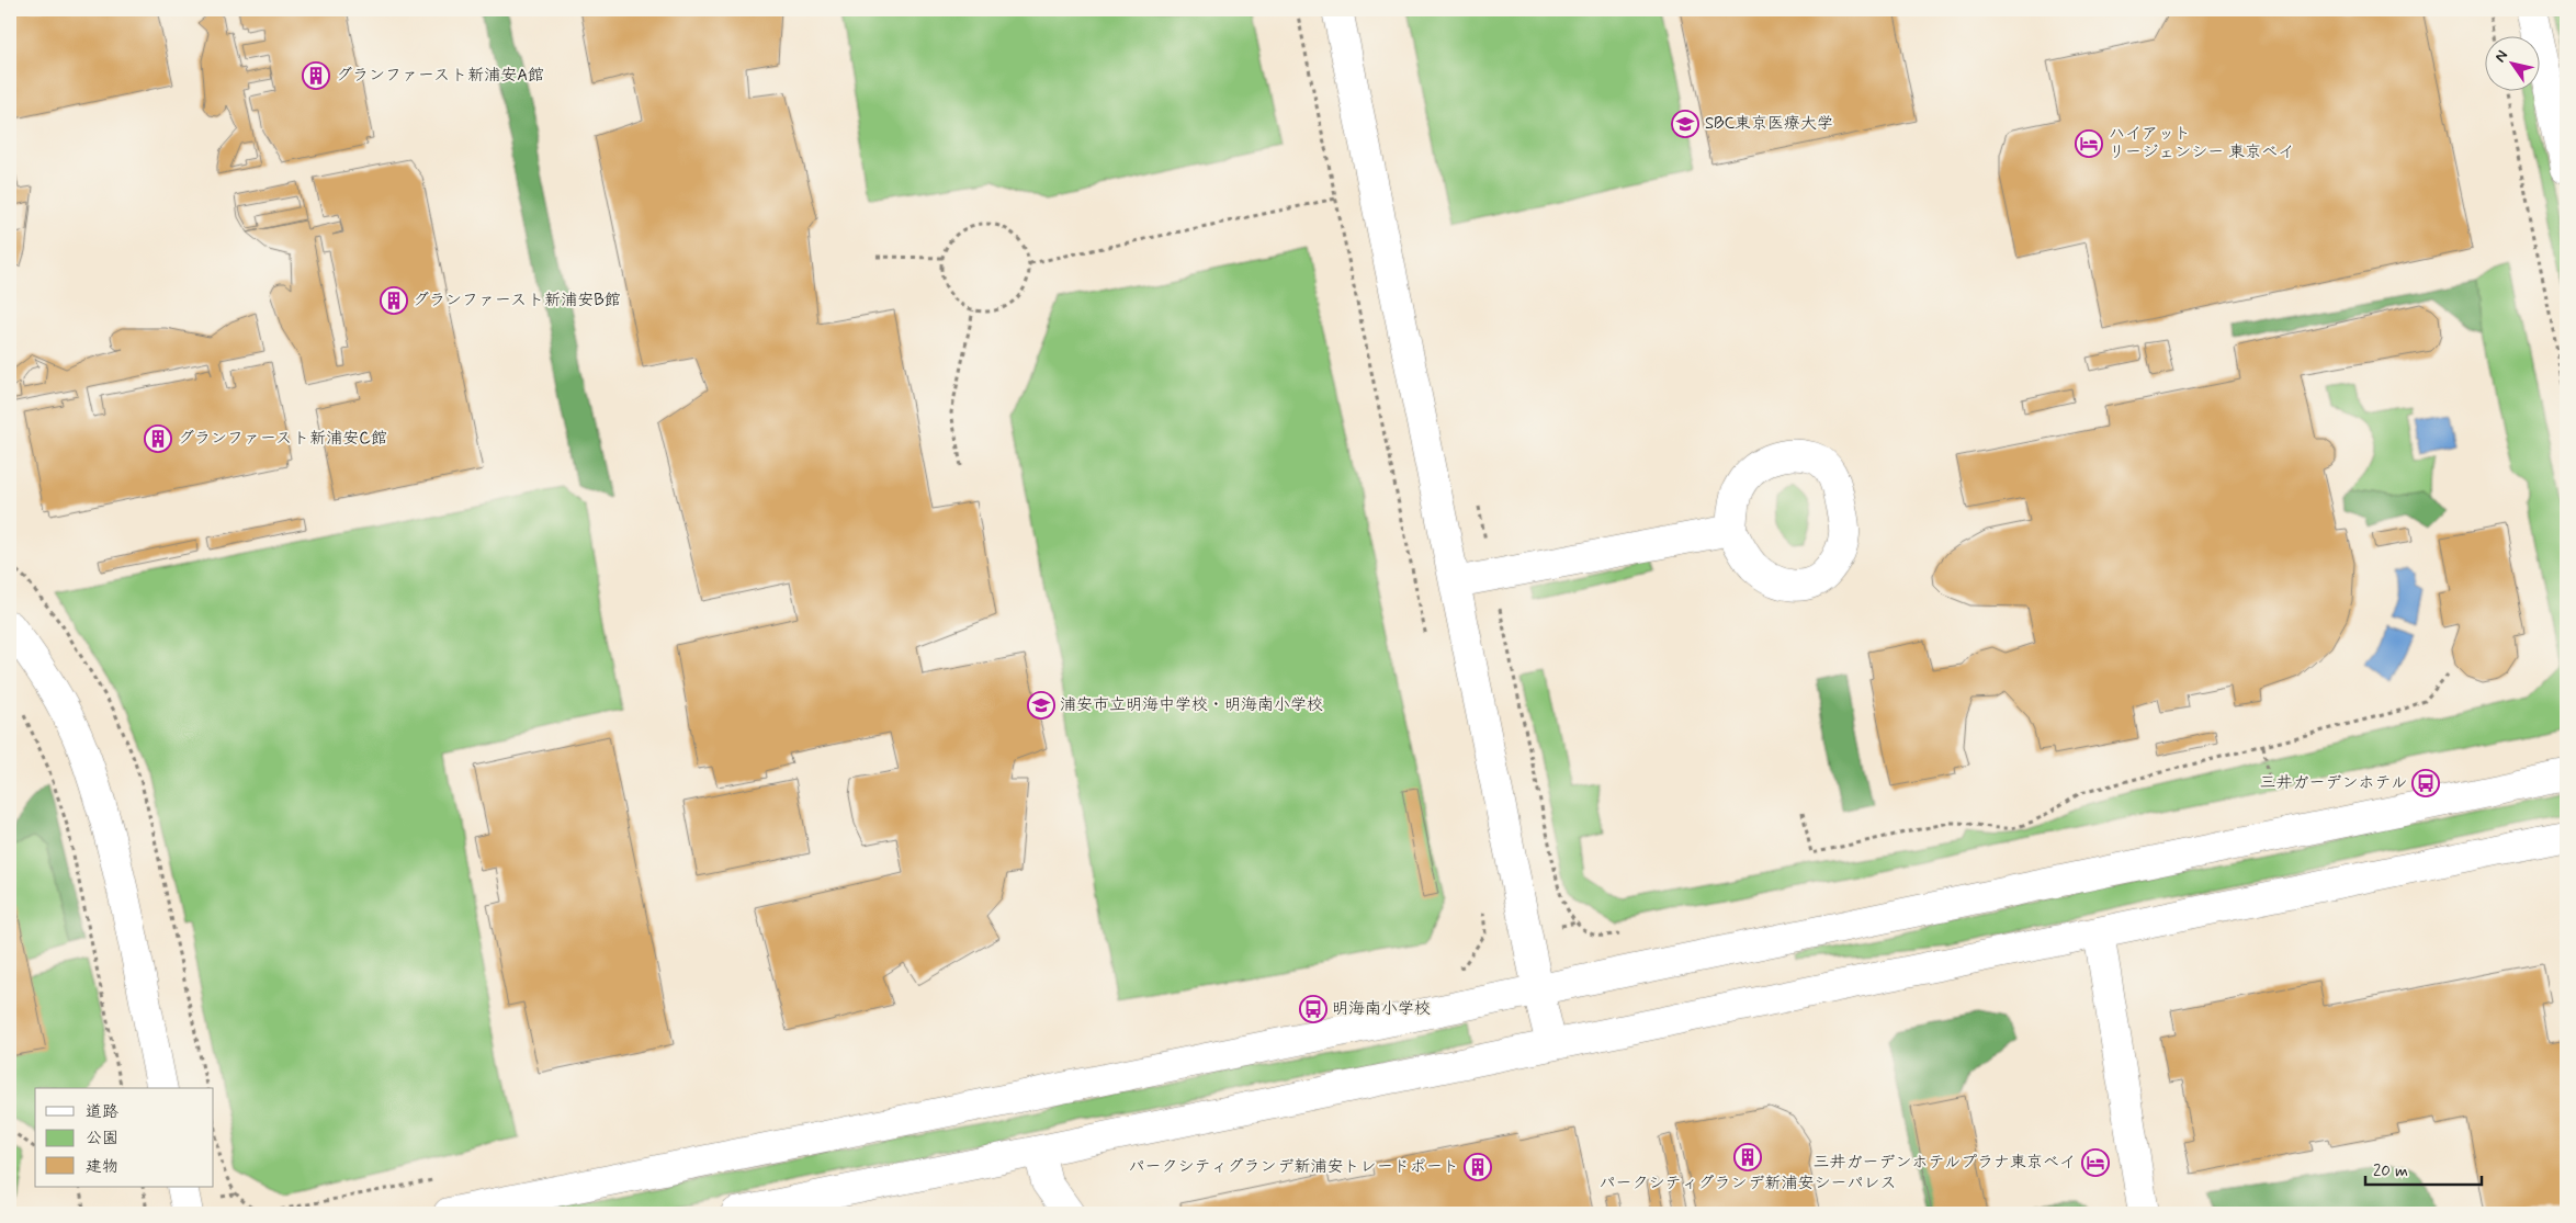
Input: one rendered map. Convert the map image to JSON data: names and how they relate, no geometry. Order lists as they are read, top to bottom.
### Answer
{
  "places": {
    "building": [
      "グランファースト新浦安A館",
      "グランファースト新浦安B館",
      "グランファースト新浦安C館",
      "パークシティグランデ新浦安シーパレス",
      "パークシティグランデ新浦安トレードポート"
    ],
    "school or university": ["SBC東京医療大学", "浦安市立明海中学校・明海南小学校"],
    "hotel": ["ハイアット リージェンシー 東京ベイ", "三井ガーデンホテルプラナ東京ベイ"],
    "bus stop": ["三井ガーデンホテル", "明海南小学校"]
  },
  "legend": ["道路", "公園", "建物"],
  "scale_bar": "20 m",
  "north": "top left"
}
